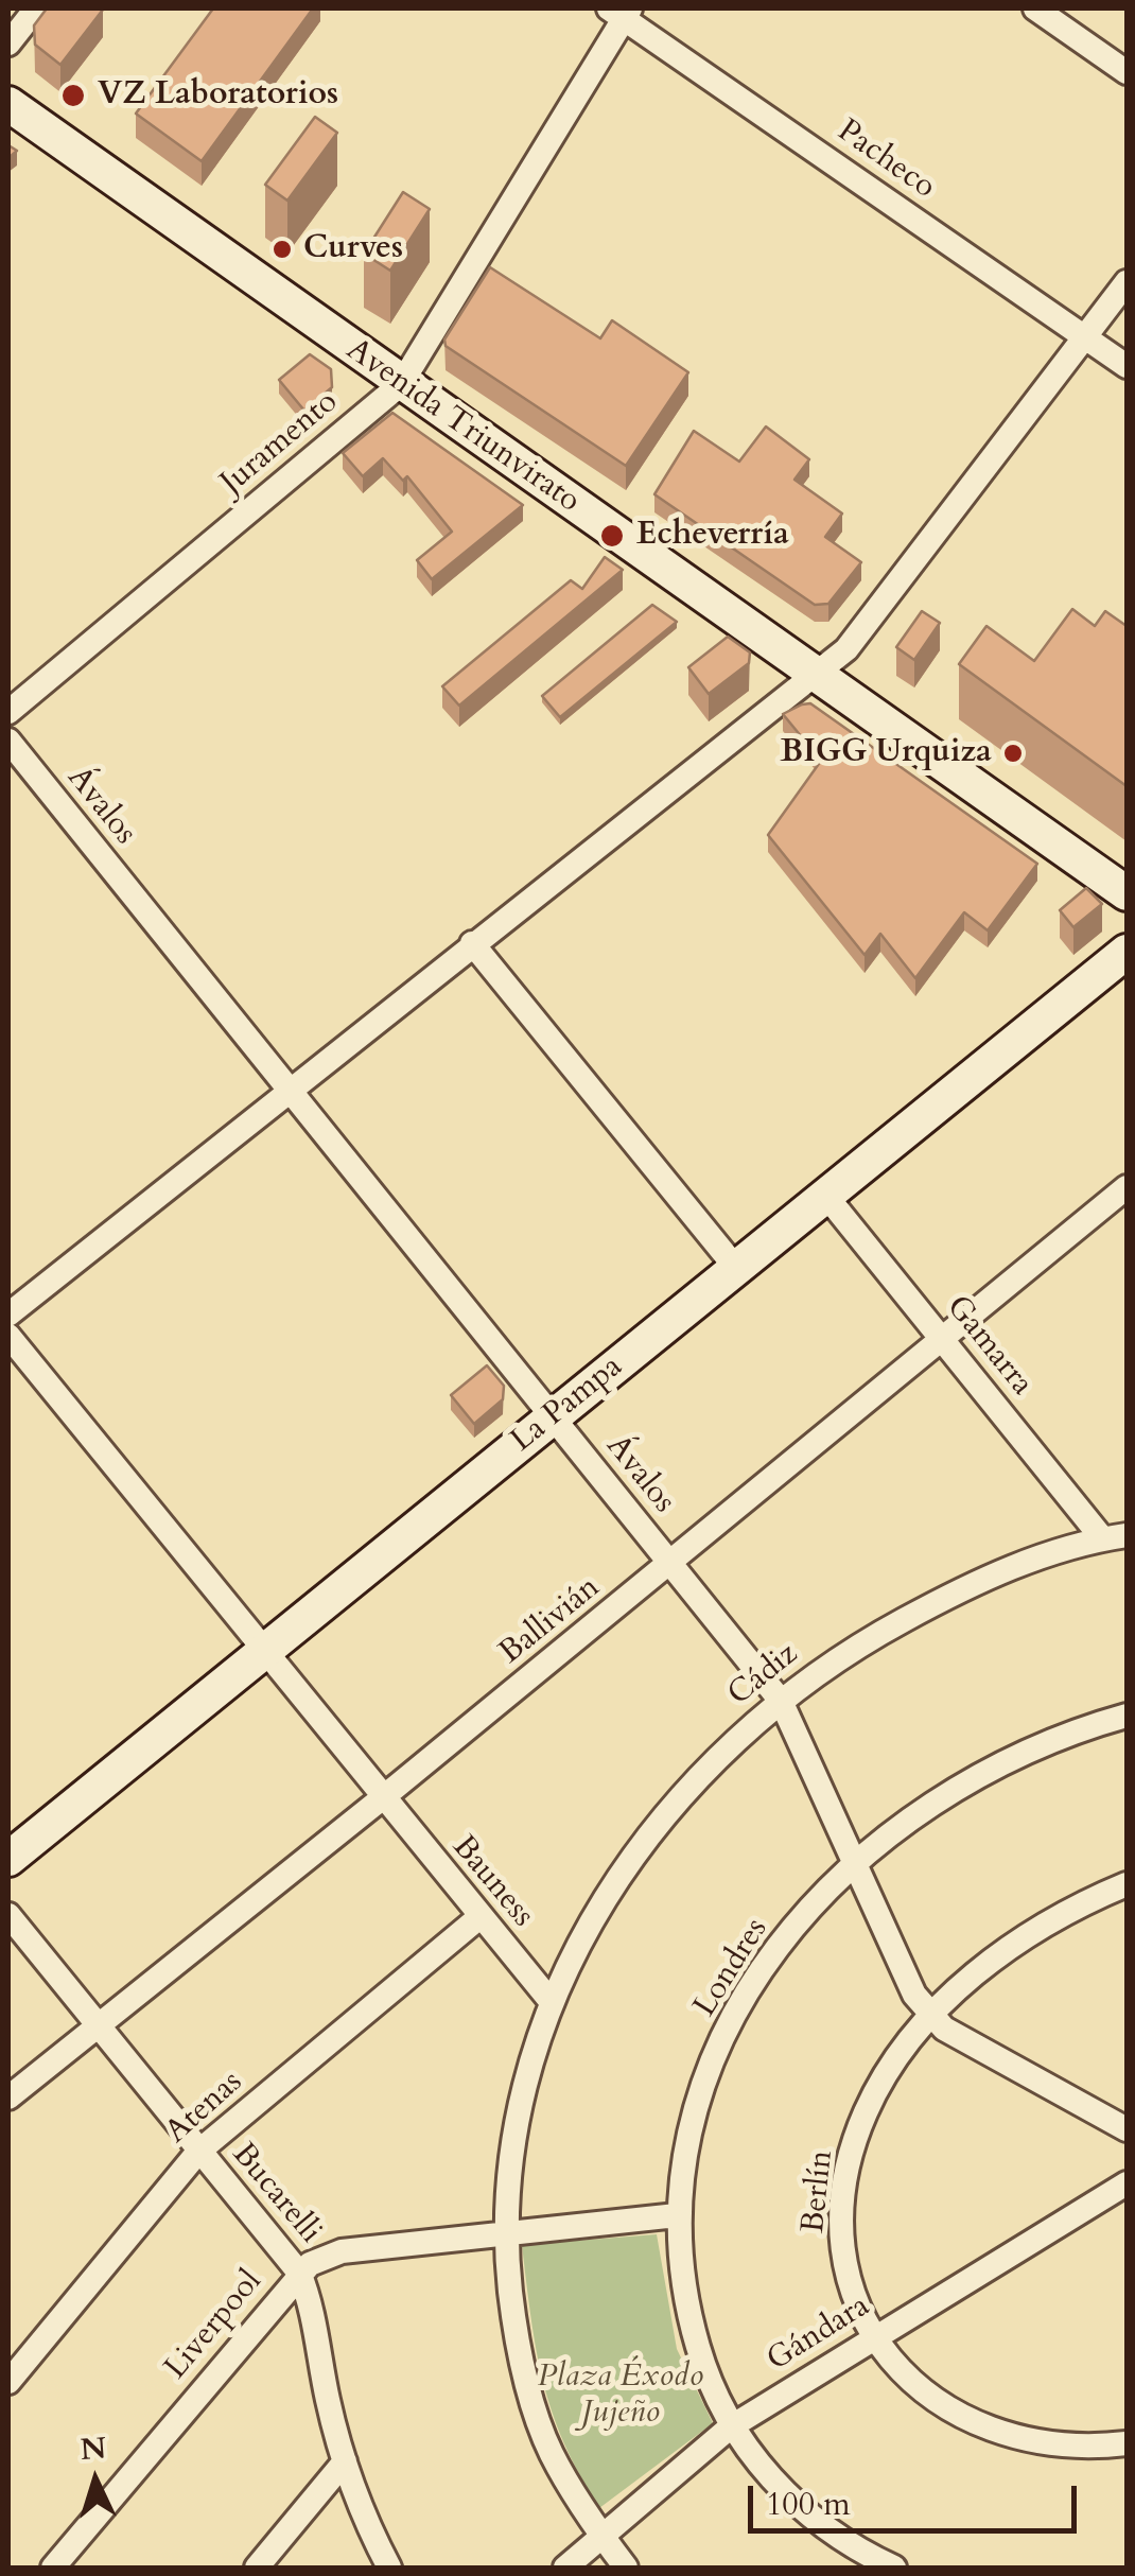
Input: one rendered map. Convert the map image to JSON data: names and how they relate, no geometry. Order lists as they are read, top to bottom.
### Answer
{
  "streets": {
    "street": [
      "Pacheco",
      "Avenida Triunvirato",
      "Juramento",
      "Ávalos",
      "Gamarra",
      "La Pampa",
      "Ballivián",
      "Cádiz",
      "Bauness",
      "Londres",
      "Atenas",
      "Berlín",
      "Bucarelli",
      "Liverpool",
      "Gándara"
    ]
  },
  "crossings": [
    ["Pacheco", "Juramento"],
    ["Avenida Triunvirato", "Juramento"],
    ["Ávalos", "La Pampa"],
    ["Ávalos", "Ballivián"],
    ["Ávalos", "Cádiz"],
    ["Ávalos", "Londres"],
    ["Ávalos", "Berlín"],
    ["Gamarra", "La Pampa"],
    ["Gamarra", "Ballivián"],
    ["Gamarra", "Cádiz"],
    ["La Pampa", "Bauness"],
    ["Ballivián", "Bauness"],
    ["Ballivián", "Bucarelli"],
    ["Cádiz", "Bauness"],
    ["Bauness", "Atenas"],
    ["Londres", "Liverpool"],
    ["Londres", "Gándara"],
    ["Atenas", "Bucarelli"],
    ["Berlín", "Gándara"],
    ["Bucarelli", "Liverpool"]
  ],
  "parks": ["Plaza Éxodo Jujeño"],
  "places": [
    "VZ Laboratorios",
    "Curves",
    "Echeverría",
    "BIGG Urquiza"
  ],
  "scale_bar": "100 m",
  "north": "top"
}
